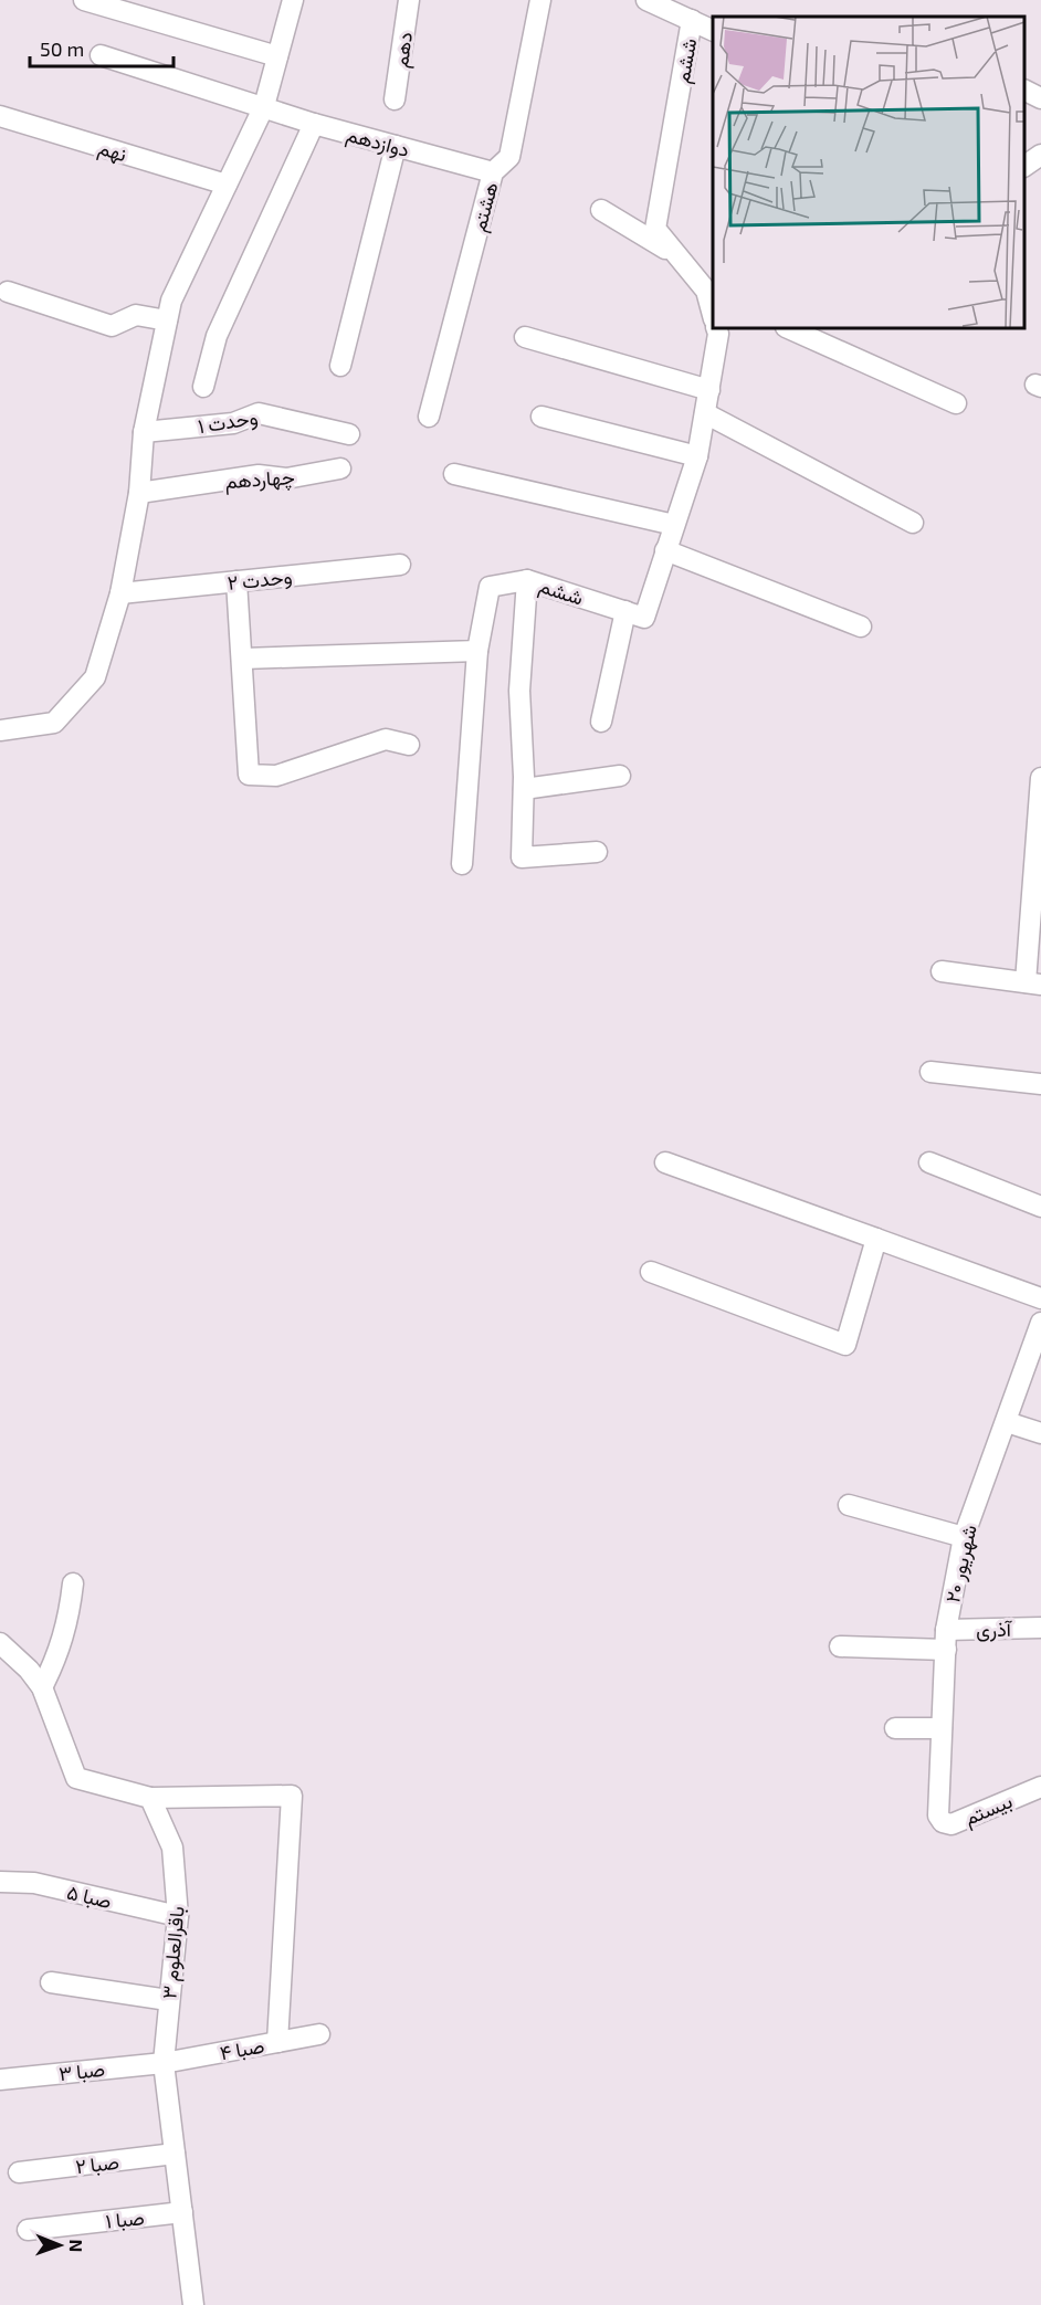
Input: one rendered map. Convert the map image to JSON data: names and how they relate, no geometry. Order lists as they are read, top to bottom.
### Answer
{
  "streets": {
    "street": [
      "دهم",
      "ششم",
      "دوازدهم",
      "نهم",
      "هشتم",
      "وحدت ۱",
      "چهاردهم",
      "وحدت ۲",
      "شهریور ۲۰",
      "آذری",
      "بیستم",
      "صبا ۵",
      "باقرالعلوم ۳",
      "صبا ۴",
      "صبا ۳",
      "صبا ۲",
      "صبا ۱"
    ]
  },
  "crossings": [
    ["دوازدهم", "هشتم"],
    ["شهریور ۲۰", "آذری"],
    ["شهریور ۲۰", "بیستم"],
    ["صبا ۵", "باقرالعلوم ۳"],
    ["باقرالعلوم ۳", "صبا ۴"],
    ["باقرالعلوم ۳", "صبا ۳"],
    ["باقرالعلوم ۳", "صبا ۲"],
    ["باقرالعلوم ۳", "صبا ۱"],
    ["صبا ۴", "صبا ۳"]
  ],
  "scale_bar": "50 m",
  "north": "right"
}
